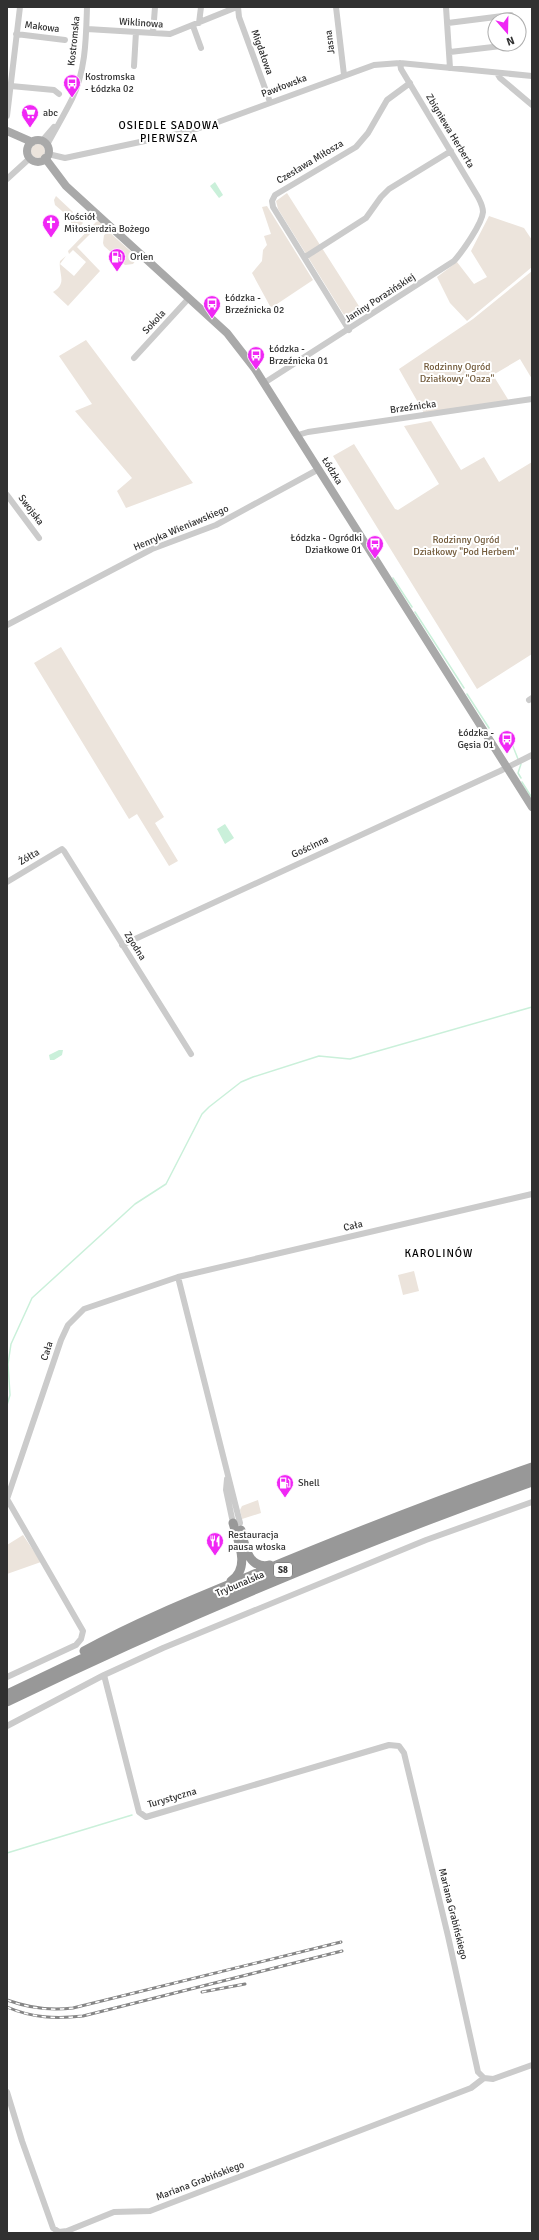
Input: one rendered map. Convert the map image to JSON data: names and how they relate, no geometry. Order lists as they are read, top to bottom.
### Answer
{
  "streets": {
    "highway": ["S8", "Trybunalska"],
    "main road": ["Łódzka"],
    "street": [
      "Wiklinowa",
      "Makowa",
      "Kostromska",
      "Jasna",
      "Migdałowa",
      "Pawłowska",
      "Zbigniewa Herberta",
      "Czesława Miłosza",
      "Janiny Porazińskiej",
      "Sokola",
      "Brzeźnicka",
      "Swojska",
      "Henryka Wieniawskiego",
      "Gościnna",
      "Żółta",
      "Zgodna",
      "Cała",
      "Turystyczna",
      "Mariana Grabińskiego"
    ]
  },
  "crossings": [
    ["Wiklinowa", "Kostromska"],
    ["Wiklinowa", "Migdałowa"],
    ["Jasna", "Pawłowska"],
    ["Migdałowa", "Pawłowska"],
    ["Pawłowska", "Zbigniewa Herberta"],
    ["Pawłowska", "Łódzka"],
    ["Zbigniewa Herberta", "Czesława Miłosza"],
    ["Zbigniewa Herberta", "Janiny Porazińskiej"],
    ["Czesława Miłosza", "Janiny Porazińskiej"],
    ["Janiny Porazińskiej", "Łódzka"],
    ["Sokola", "Łódzka"],
    ["Brzeźnicka", "Łódzka"],
    ["Łódzka", "Henryka Wieniawskiego"],
    ["Łódzka", "Gościnna"],
    ["Gościnna", "Zgodna"],
    ["Żółta", "Zgodna"],
    ["Turystyczna", "Mariana Grabińskiego"]
  ],
  "districts": ["OSIEDLE SADOWA PIERWSZA", "KAROLINÓW"],
  "parks": ["Rodzinny Ogród Działkowy \"Oaza\"", "Rodzinny Ogród Działkowy \"Pod Herbem\""],
  "places": {
    "bus stop": [
      "Kostromska - Łódzka 02",
      "Łódzka - Brzeźnicka 02",
      "Łódzka - Brzeźnicka 01",
      "Łódzka - Ogródki Działkowe 01",
      "Łódzka - Gęsia 01"
    ],
    "supermarket": ["abc"],
    "church": ["Kościół Miłosierdzia Bożego"],
    "fuel station": ["Orlen", "Shell"],
    "restaurant": ["Restauracja pausa włoska"]
  },
  "north": "bottom"
}
